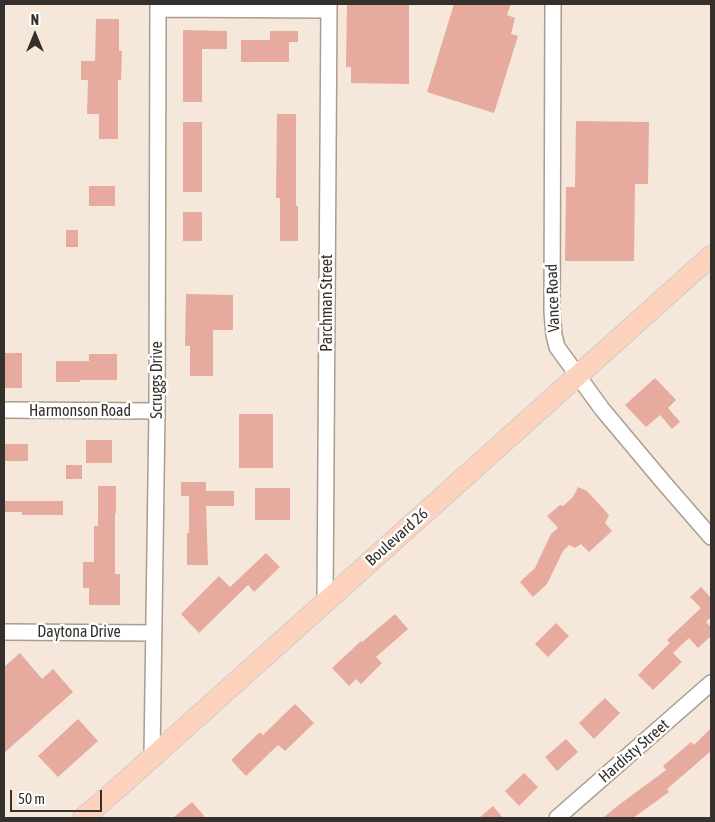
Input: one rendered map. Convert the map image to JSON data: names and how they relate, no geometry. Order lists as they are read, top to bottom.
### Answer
{
  "streets": {
    "main road": ["Boulevard 26"],
    "street": [
      "Vance Road",
      "Parchman Street",
      "Scruggs Drive",
      "Harmonson Road",
      "Daytona Drive",
      "Hardisty Street"
    ]
  },
  "crossings": [
    ["Vance Road", "Boulevard 26"],
    ["Parchman Street", "Boulevard 26"],
    ["Scruggs Drive", "Harmonson Road"],
    ["Scruggs Drive", "Boulevard 26"],
    ["Scruggs Drive", "Daytona Drive"]
  ],
  "scale_bar": "50 m",
  "north": "top"
}
